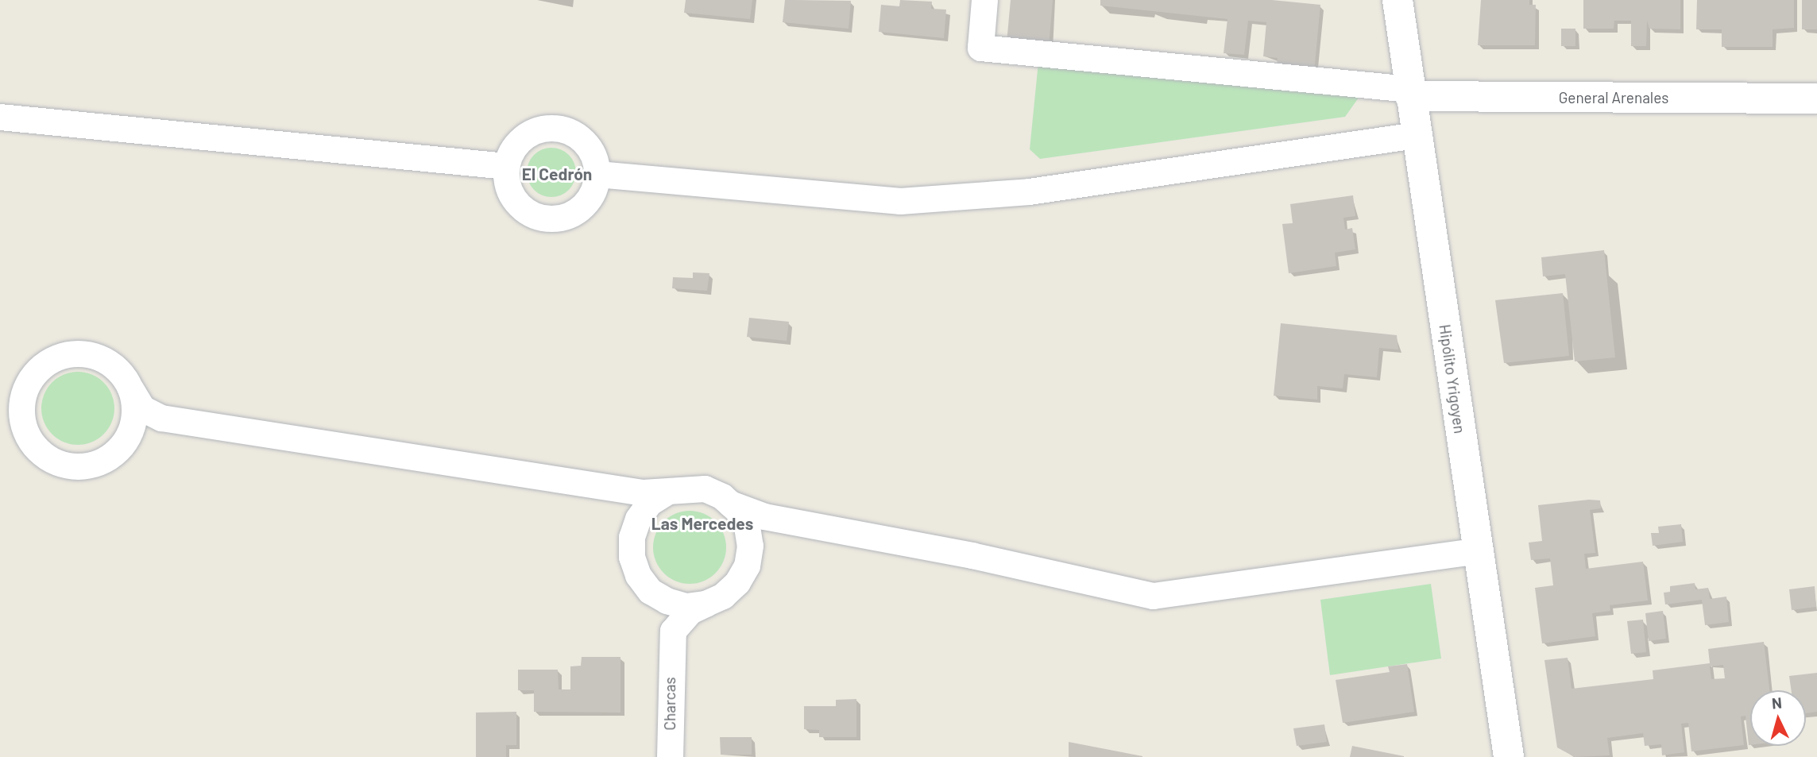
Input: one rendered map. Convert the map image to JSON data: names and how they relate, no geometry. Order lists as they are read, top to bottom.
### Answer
{
  "streets": {
    "main road": ["General Arenales", "Hipólito Yrigoyen"],
    "street": ["Charcas"]
  },
  "crossings": [
    ["General Arenales", "Hipólito Yrigoyen"]
  ],
  "districts": ["El Cedrón", "Las Mercedes"],
  "north": "top"
}
